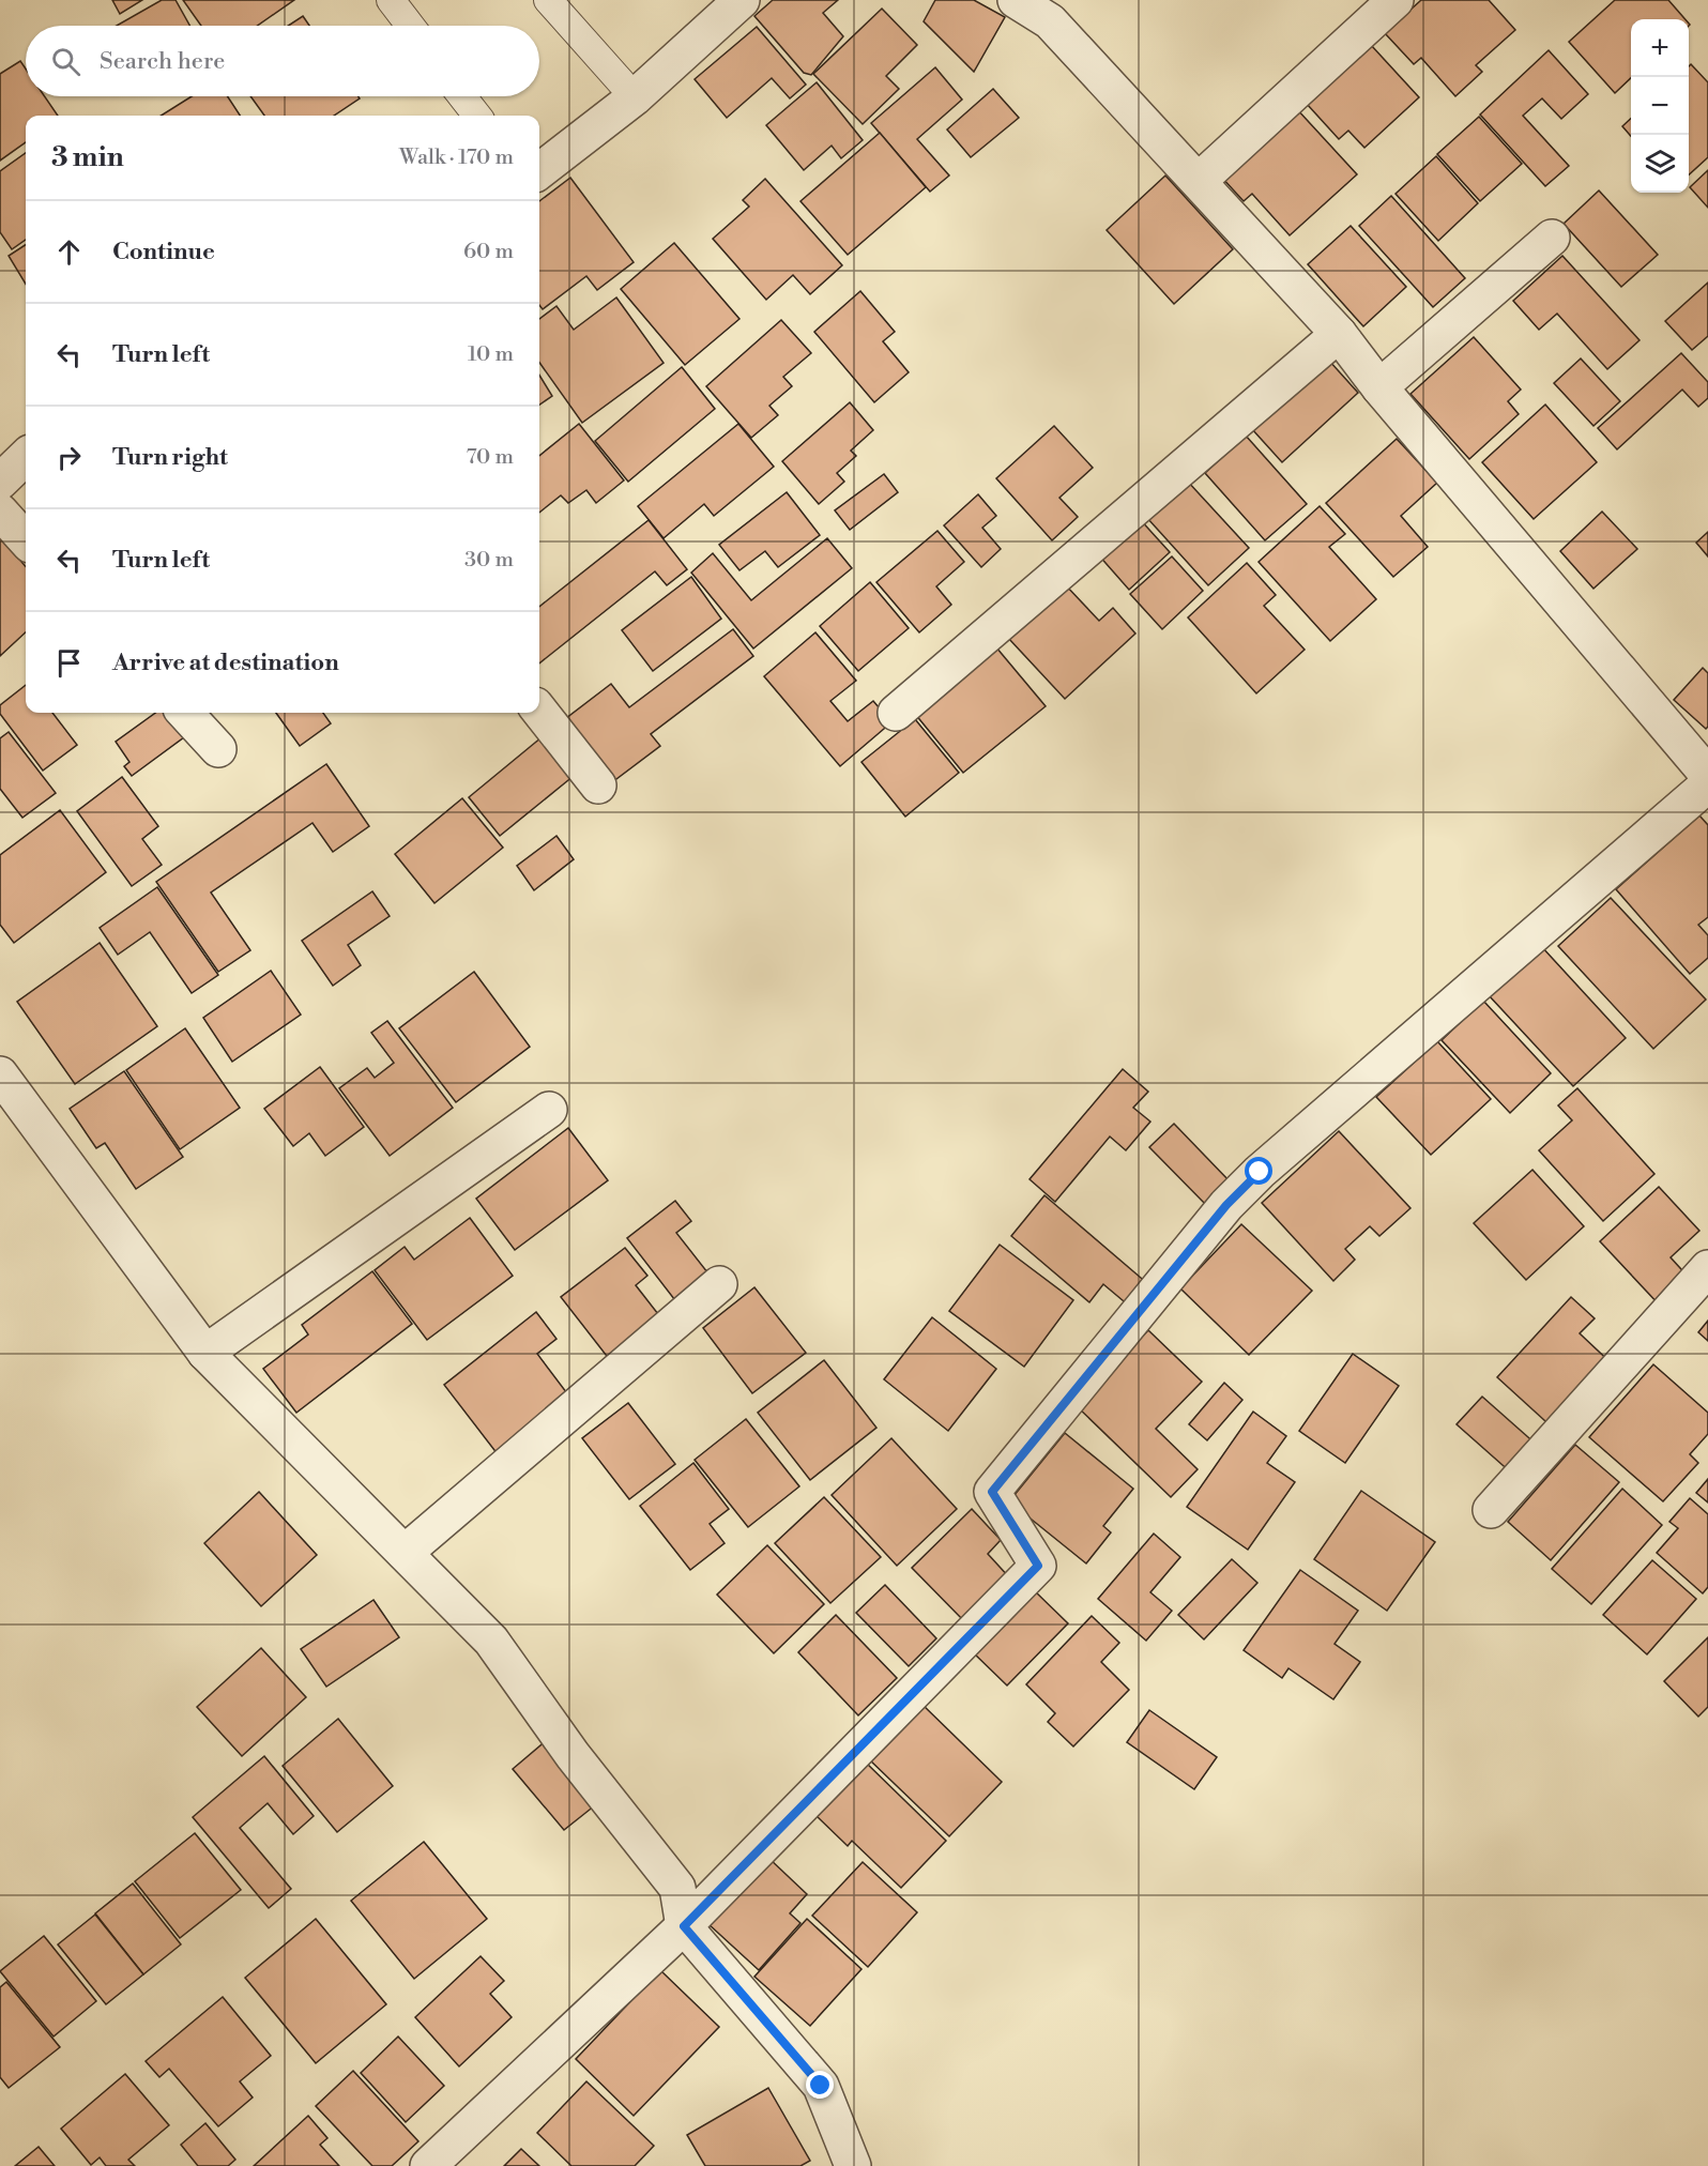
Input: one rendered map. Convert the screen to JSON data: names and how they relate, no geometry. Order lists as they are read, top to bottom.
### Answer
{
  "page": {
    "map_buttons": ["+", "−"],
    "search": "Search here",
    "heading": ["3 min", "Walk · 170 m"],
    "list": [
      ["Continue", "60 m"],
      ["Turn left", "10 m"],
      ["Turn right", "70 m"],
      ["Turn left", "30 m"],
      "Arrive at destination"
    ]
  }
}
